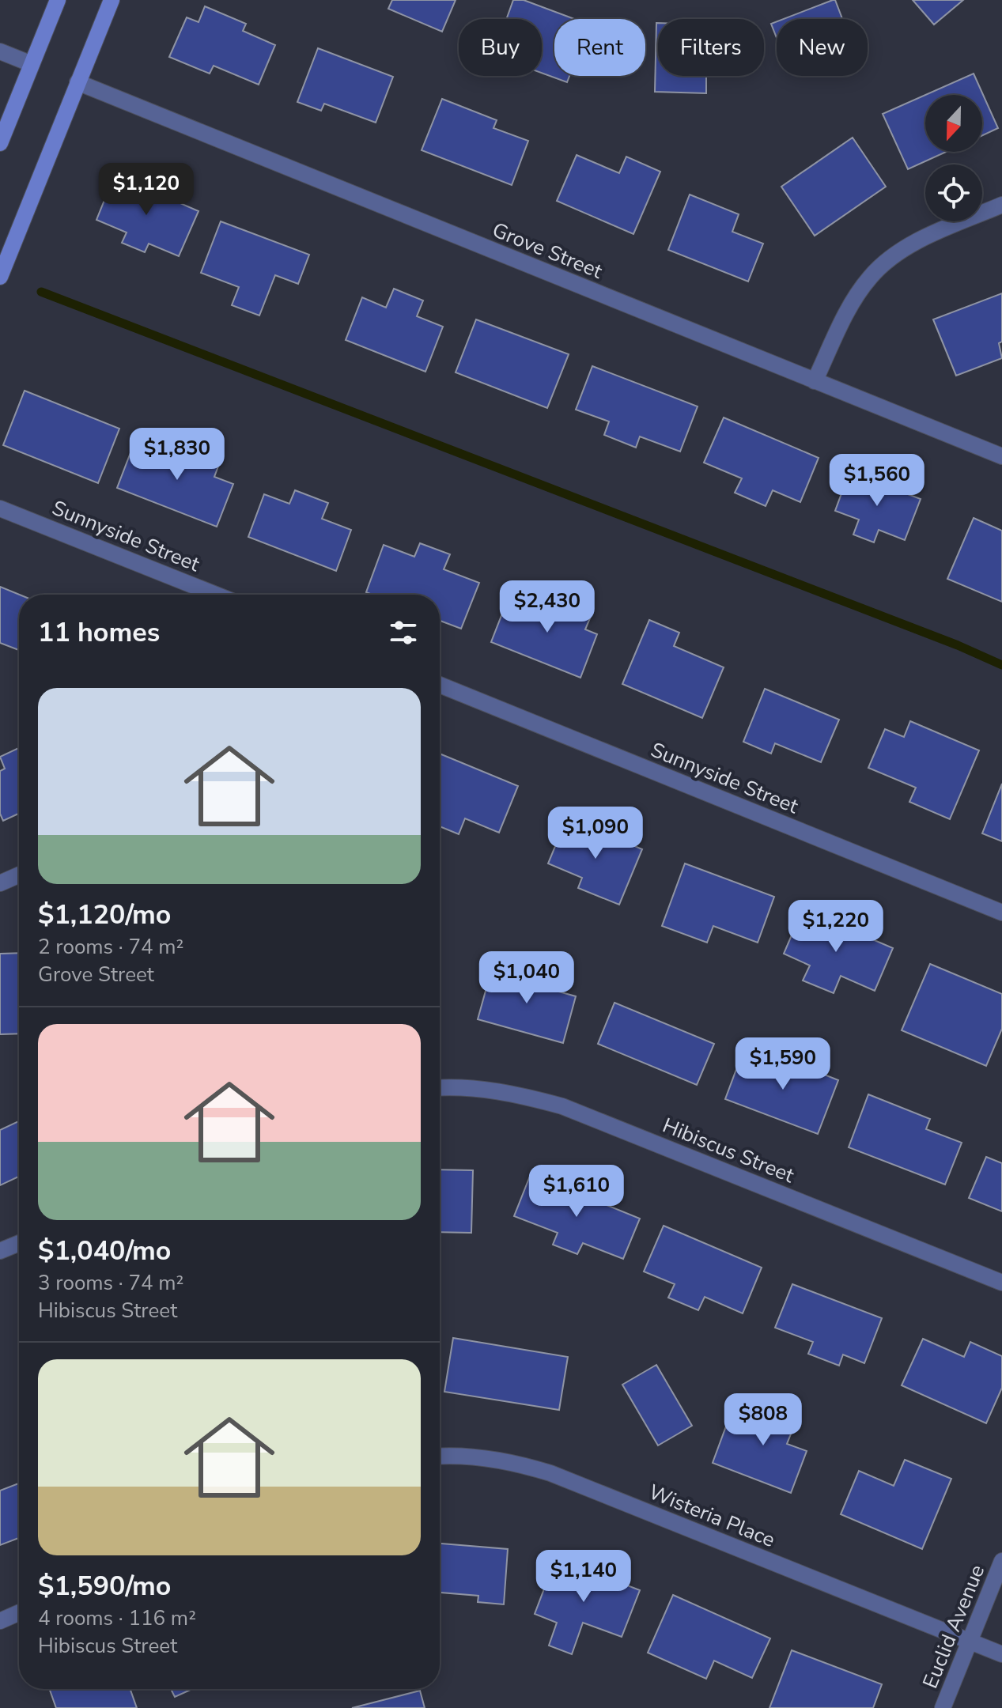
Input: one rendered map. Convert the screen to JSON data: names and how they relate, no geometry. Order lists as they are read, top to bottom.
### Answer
{
  "streets": {
    "street": [
      "Grove Street",
      "Sunnyside Street",
      "Hibiscus Street",
      "Wisteria Place",
      "Euclid Avenue"
    ]
  },
  "crossings": [
    ["Wisteria Place", "Euclid Avenue"]
  ],
  "north": "bottom",
  "page": {
    "chip": [
      "Buy",
      "Rent",
      "Filters",
      "New"
    ],
    "price": [
      "$1,120",
      "$1,830",
      "$1,560",
      "$2,430",
      "$1,090",
      "$1,220",
      "$1,040",
      "$1,590",
      "$1,610",
      "$808",
      "$1,140"
    ],
    "heading": "11 homes",
    "list": [
      {
        "name": "$1,120/mo",
        "note": "2 rooms · 74 m² · Grove Street"
      },
      {
        "name": "$1,040/mo",
        "note": "3 rooms · 74 m² · Hibiscus Street"
      },
      {
        "name": "$1,590/mo",
        "note": "4 rooms · 116 m² · Hibiscus Street"
      }
    ]
  }
}
